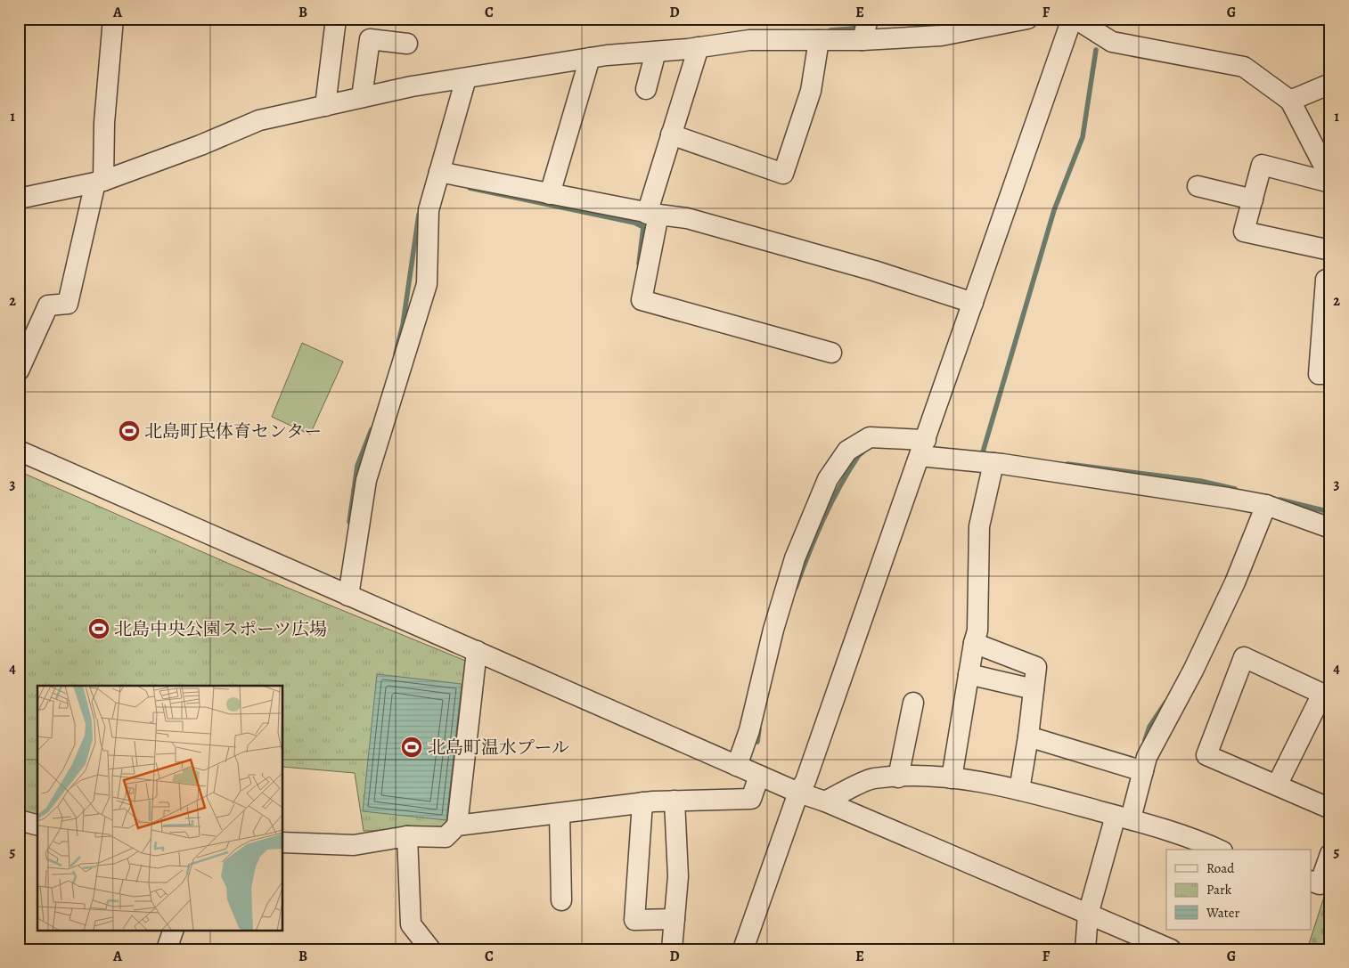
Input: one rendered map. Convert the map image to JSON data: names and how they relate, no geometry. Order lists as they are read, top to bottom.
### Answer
{
  "places": {
    "sports": ["北島町民体育センター", "北島中央公園スポーツ広場", "北島町温水プール"]
  },
  "legend": ["Road", "Park", "Water"],
  "grid": {
    "columns": [
      "A",
      "B",
      "C",
      "D",
      "E",
      "F",
      "G"
    ],
    "rows": [
      "1",
      "2",
      "3",
      "4",
      "5"
    ]
  }
}
